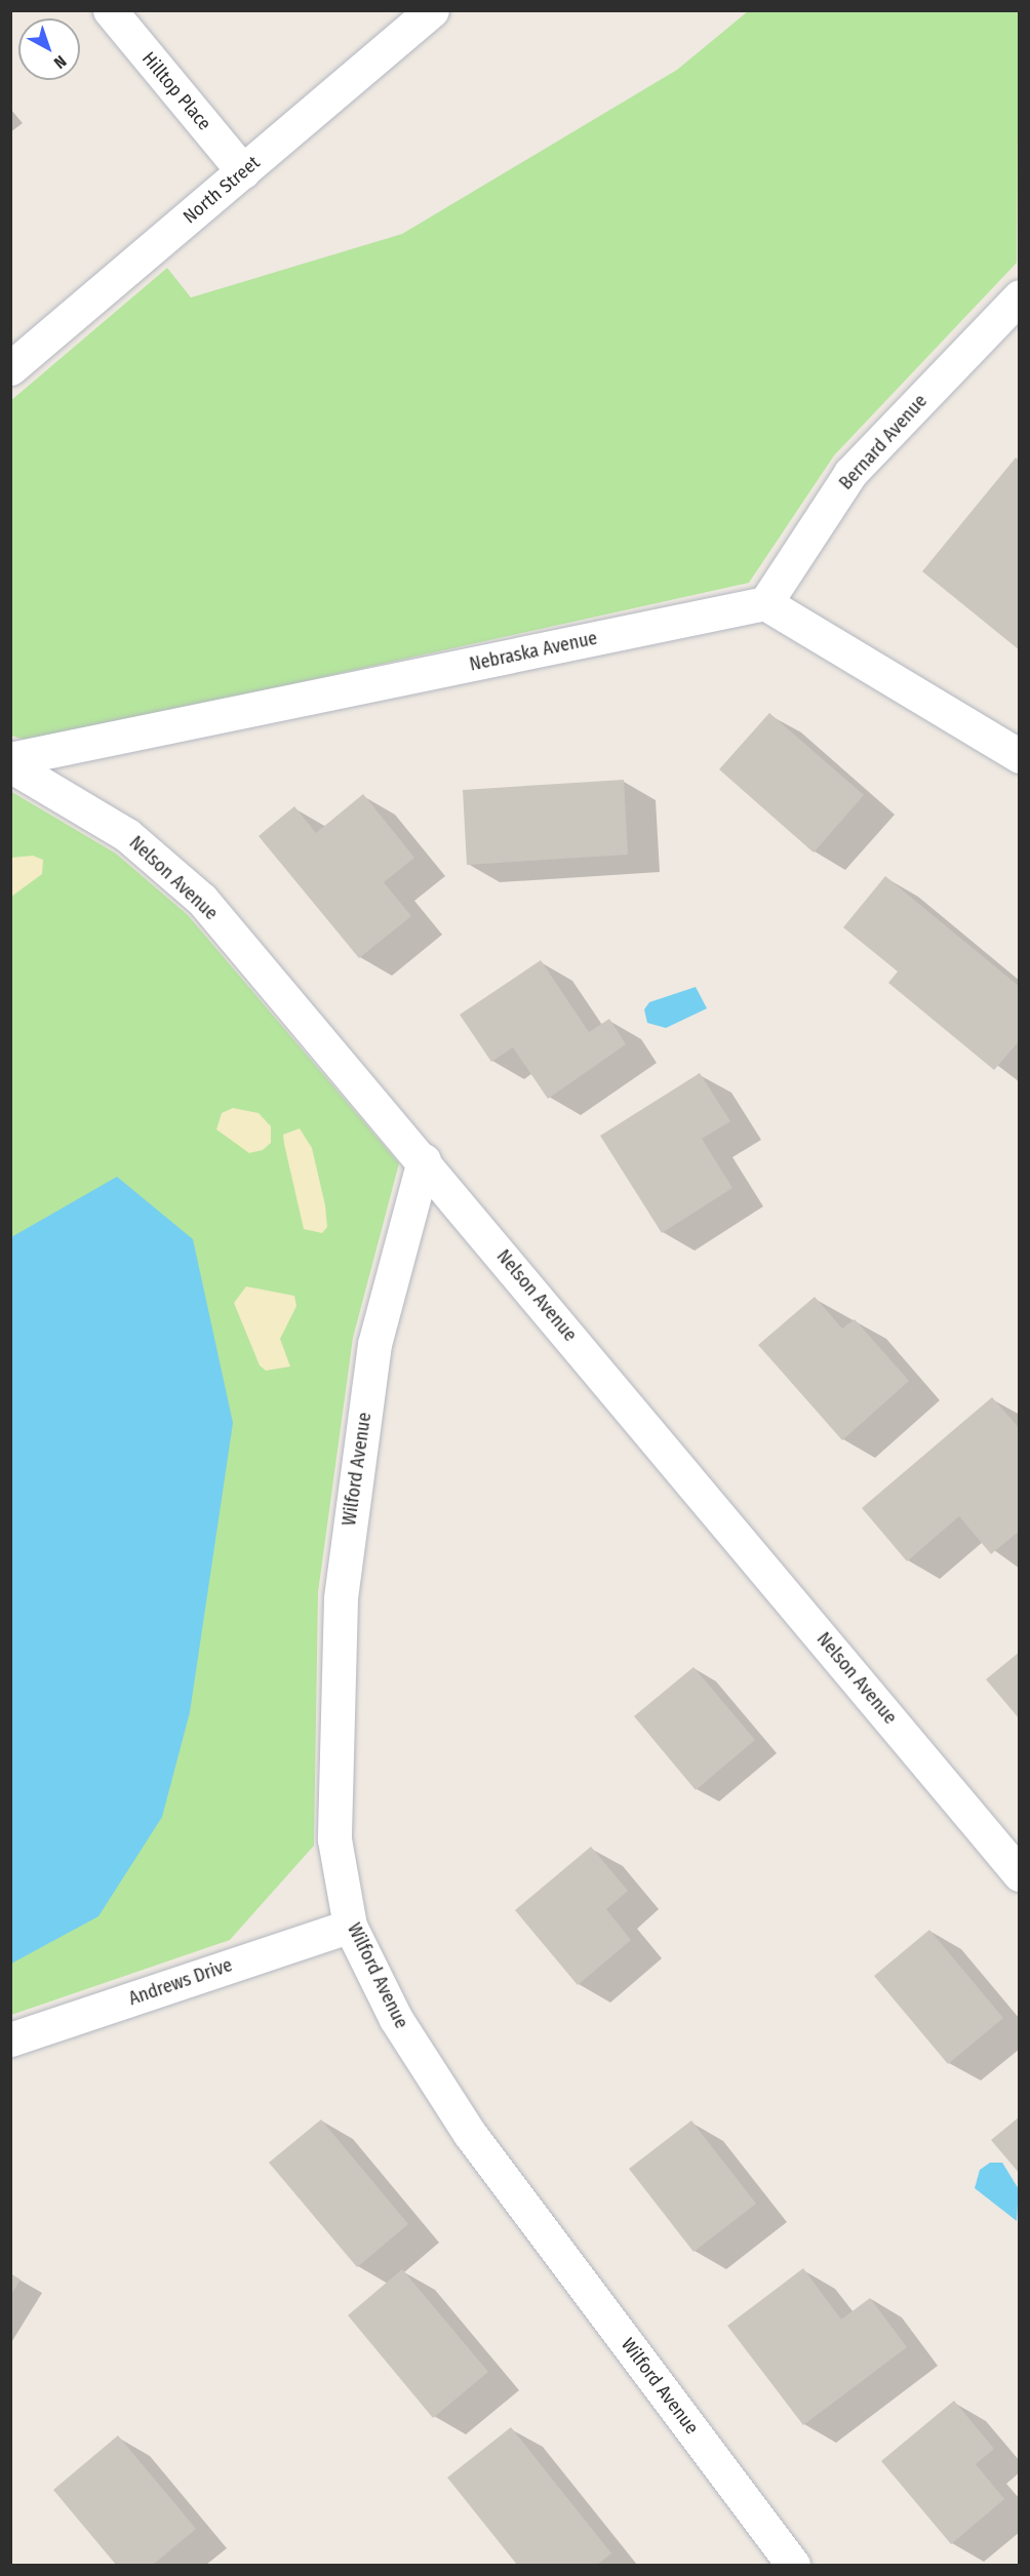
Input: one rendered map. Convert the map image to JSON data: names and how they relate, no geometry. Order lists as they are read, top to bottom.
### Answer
{
  "streets": {
    "street": [
      "Hilltop Place",
      "North Street",
      "Bernard Avenue",
      "Nebraska Avenue",
      "Nelson Avenue",
      "Wilford Avenue",
      "Andrews Drive"
    ]
  },
  "crossings": [
    ["Hilltop Place", "North Street"],
    ["Bernard Avenue", "Nebraska Avenue"],
    ["Nelson Avenue", "Wilford Avenue"],
    ["Wilford Avenue", "Andrews Drive"]
  ],
  "north": "bottom right"
}
